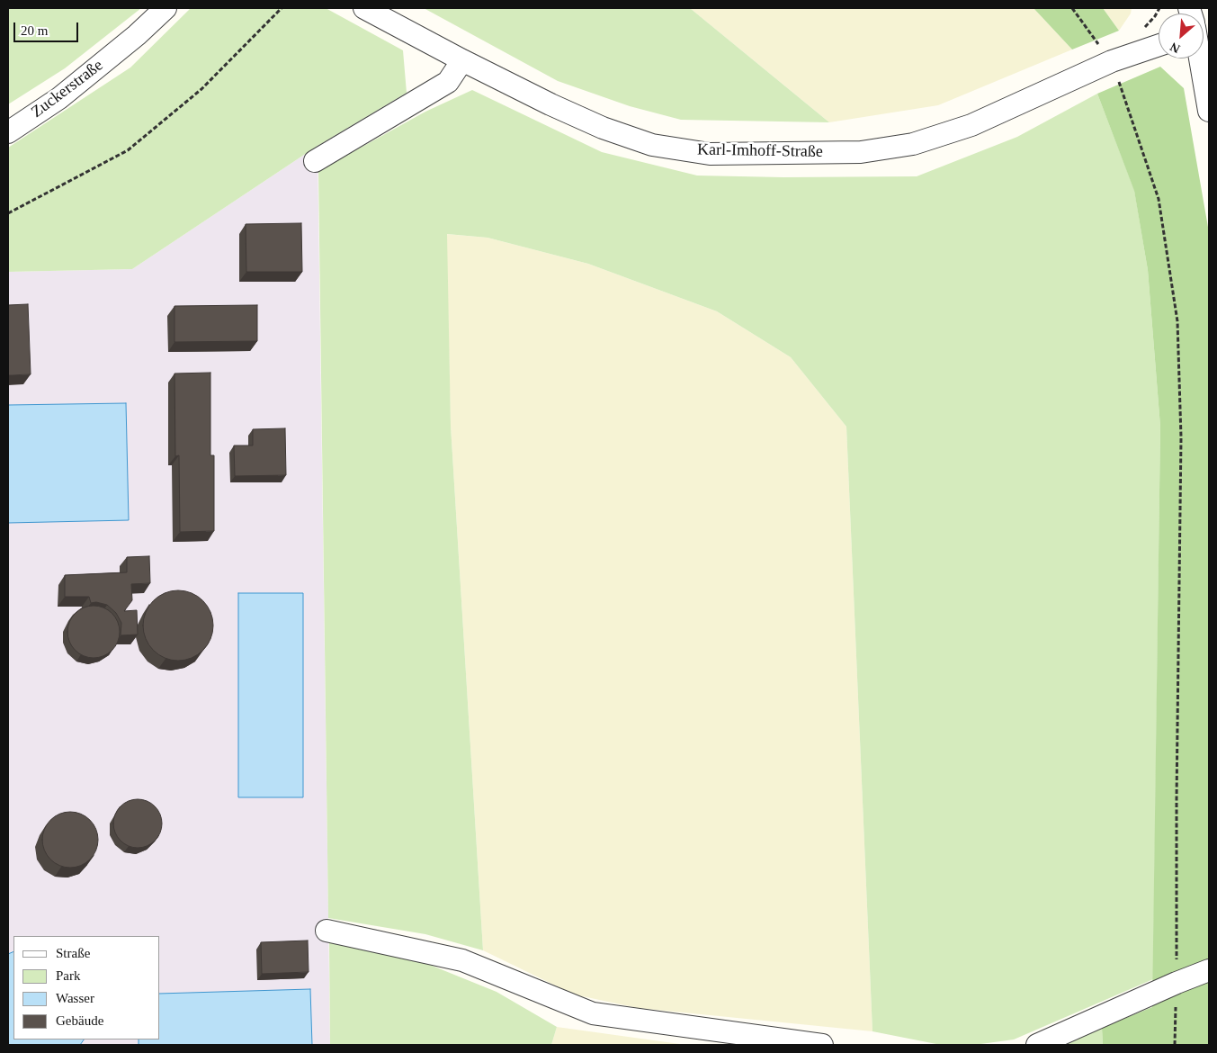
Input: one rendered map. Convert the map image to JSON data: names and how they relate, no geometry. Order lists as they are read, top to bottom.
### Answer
{
  "streets": {
    "street": ["Zuckerstraße", "Karl-Imhoff-Straße"]
  },
  "legend": [
    "Straße",
    "Park",
    "Wasser",
    "Gebäude"
  ],
  "scale_bar": "20 m",
  "north": "bottom left"
}
